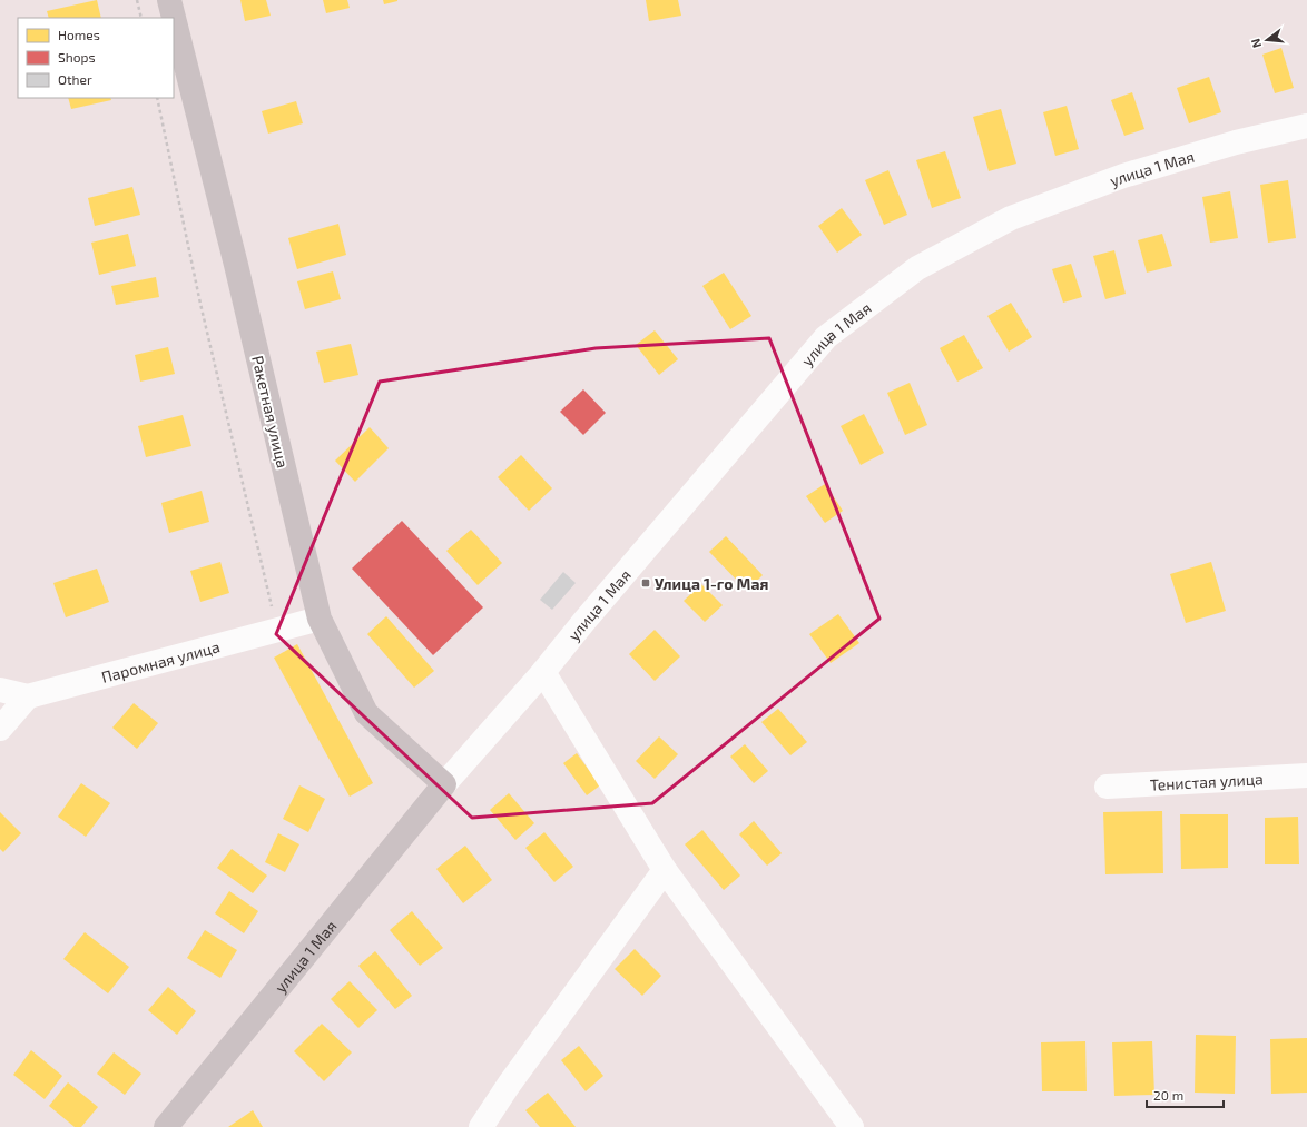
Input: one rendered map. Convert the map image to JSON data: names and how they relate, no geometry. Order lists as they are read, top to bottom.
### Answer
{
  "streets": {
    "main road": ["улица 1 Мая", "Ракетная улица"],
    "street": ["Паромная улица", "Тенистая улица"]
  },
  "crossings": [
    ["улица 1 Мая", "Ракетная улица"],
    ["Ракетная улица", "Паромная улица"]
  ],
  "places": {
    "transit": ["Улица 1-го Мая"]
  },
  "legend": ["Homes", "Shops", "Other"],
  "scale_bar": "20 m",
  "north": "left"
}
